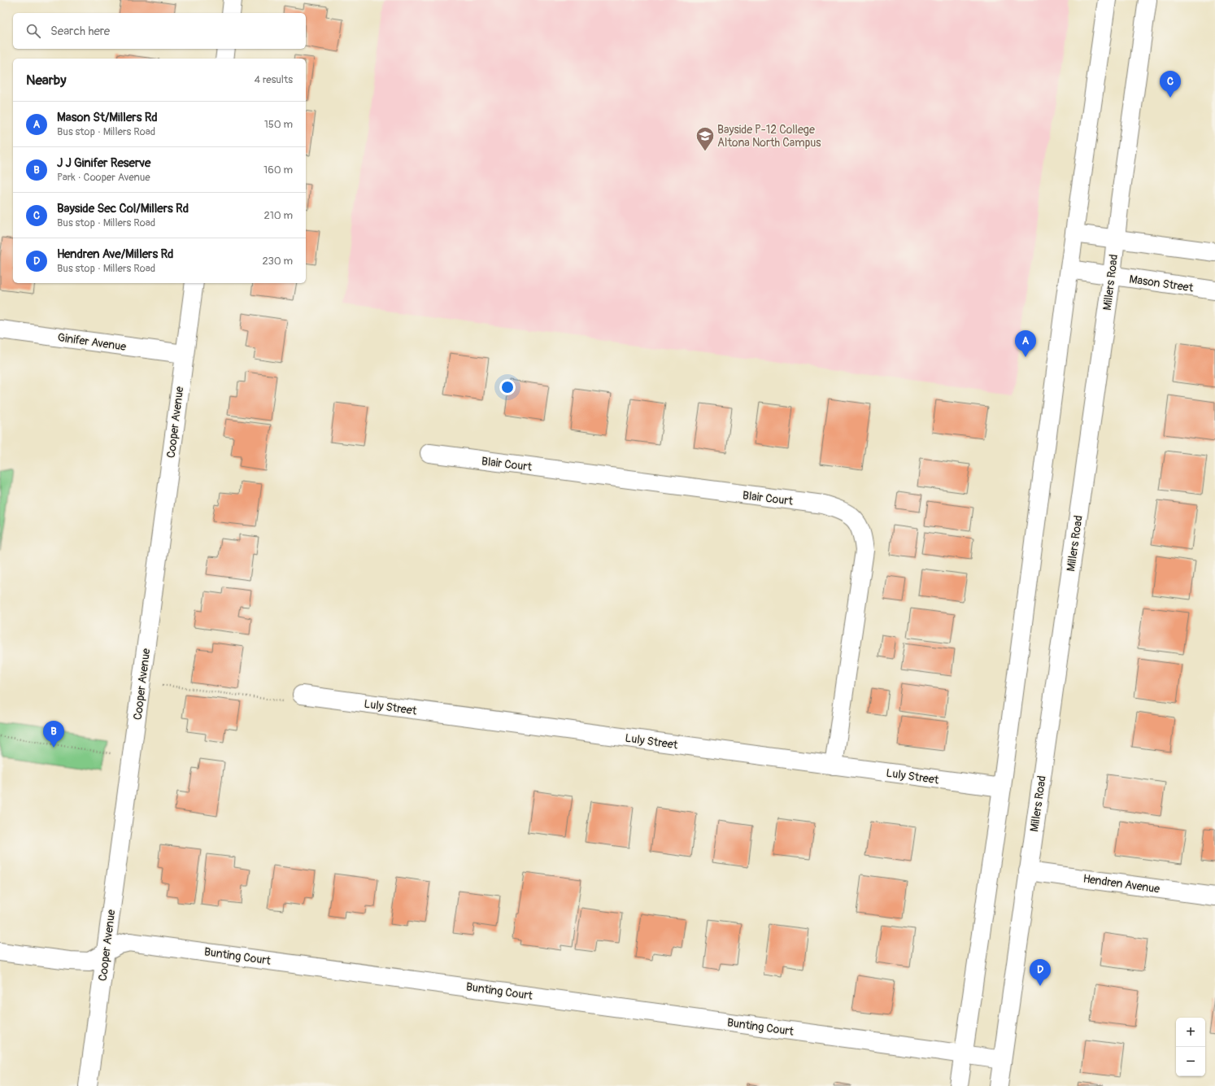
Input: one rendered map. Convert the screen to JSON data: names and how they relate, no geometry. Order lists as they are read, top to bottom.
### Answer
{
  "streets": {
    "street": [
      "Millers Road",
      "Mason Street",
      "Ginifer Avenue",
      "Cooper Avenue",
      "Blair Court",
      "Luly Street",
      "Hendren Avenue",
      "Bunting Court"
    ]
  },
  "crossings": [
    ["Millers Road", "Mason Street"],
    ["Millers Road", "Hendren Avenue"],
    ["Millers Road", "Bunting Court"],
    ["Ginifer Avenue", "Cooper Avenue"],
    ["Cooper Avenue", "Bunting Court"],
    ["Blair Court", "Luly Street"]
  ],
  "places": {
    "school or university": ["Bayside P-12 College Altona North Campus"]
  },
  "page": {
    "search": "Search here",
    "heading": ["Nearby", "4 results"],
    "pins": [
      "C",
      "A",
      "B",
      "D"
    ],
    "list": [
      {
        "mark": "A",
        "name": "Mason St/Millers Rd",
        "note": "Bus stop · Millers Road",
        "value": "150 m"
      },
      {
        "mark": "B",
        "name": "J J Ginifer Reserve",
        "note": "Park · Cooper Avenue",
        "value": "160 m"
      },
      {
        "mark": "C",
        "name": "Bayside Sec Col/Millers Rd",
        "note": "Bus stop · Millers Road",
        "value": "210 m"
      },
      {
        "mark": "D",
        "name": "Hendren Ave/Millers Rd",
        "note": "Bus stop · Millers Road",
        "value": "230 m"
      }
    ],
    "map_buttons": ["+", "−"]
  }
}
